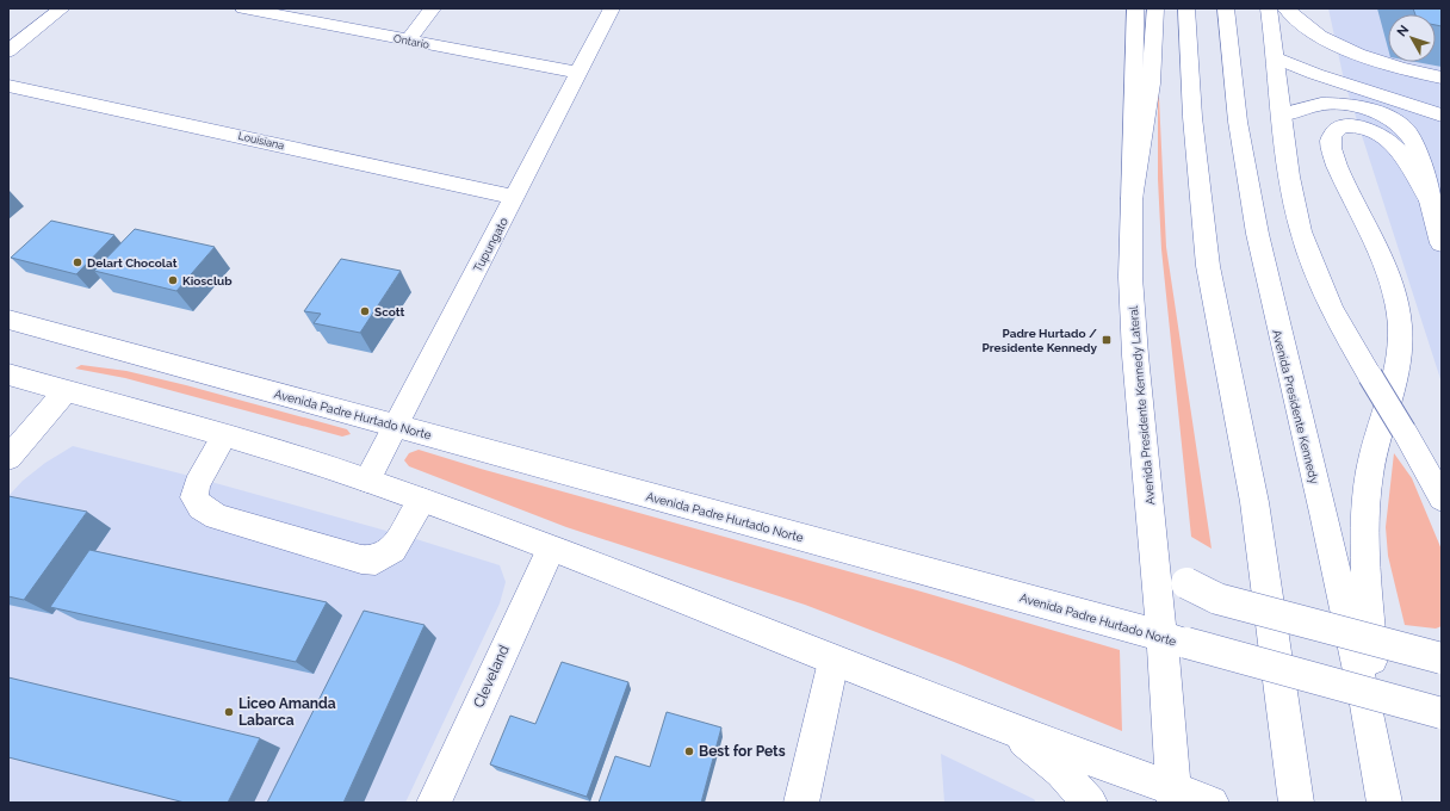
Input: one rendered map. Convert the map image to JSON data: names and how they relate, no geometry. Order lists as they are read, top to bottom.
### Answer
{
  "streets": {
    "main road": [
      "Ontario",
      "Louisiana",
      "Tupungato",
      "Avenida Presidente Kennedy Lateral",
      "Avenida Presidente Kennedy",
      "Avenida Padre Hurtado Norte",
      "Cleveland"
    ]
  },
  "crossings": [
    ["Ontario", "Tupungato"],
    ["Louisiana", "Tupungato"],
    ["Tupungato", "Avenida Padre Hurtado Norte"],
    ["Avenida Presidente Kennedy Lateral", "Avenida Padre Hurtado Norte"]
  ],
  "places": {
    "other": [
      "Delart Chocolat",
      "Kiosclub",
      "Scott",
      "Liceo Amanda Labarca",
      "Best for Pets"
    ],
    "transit": ["Padre Hurtado / Presidente Kennedy"]
  },
  "north": "top left"
}
